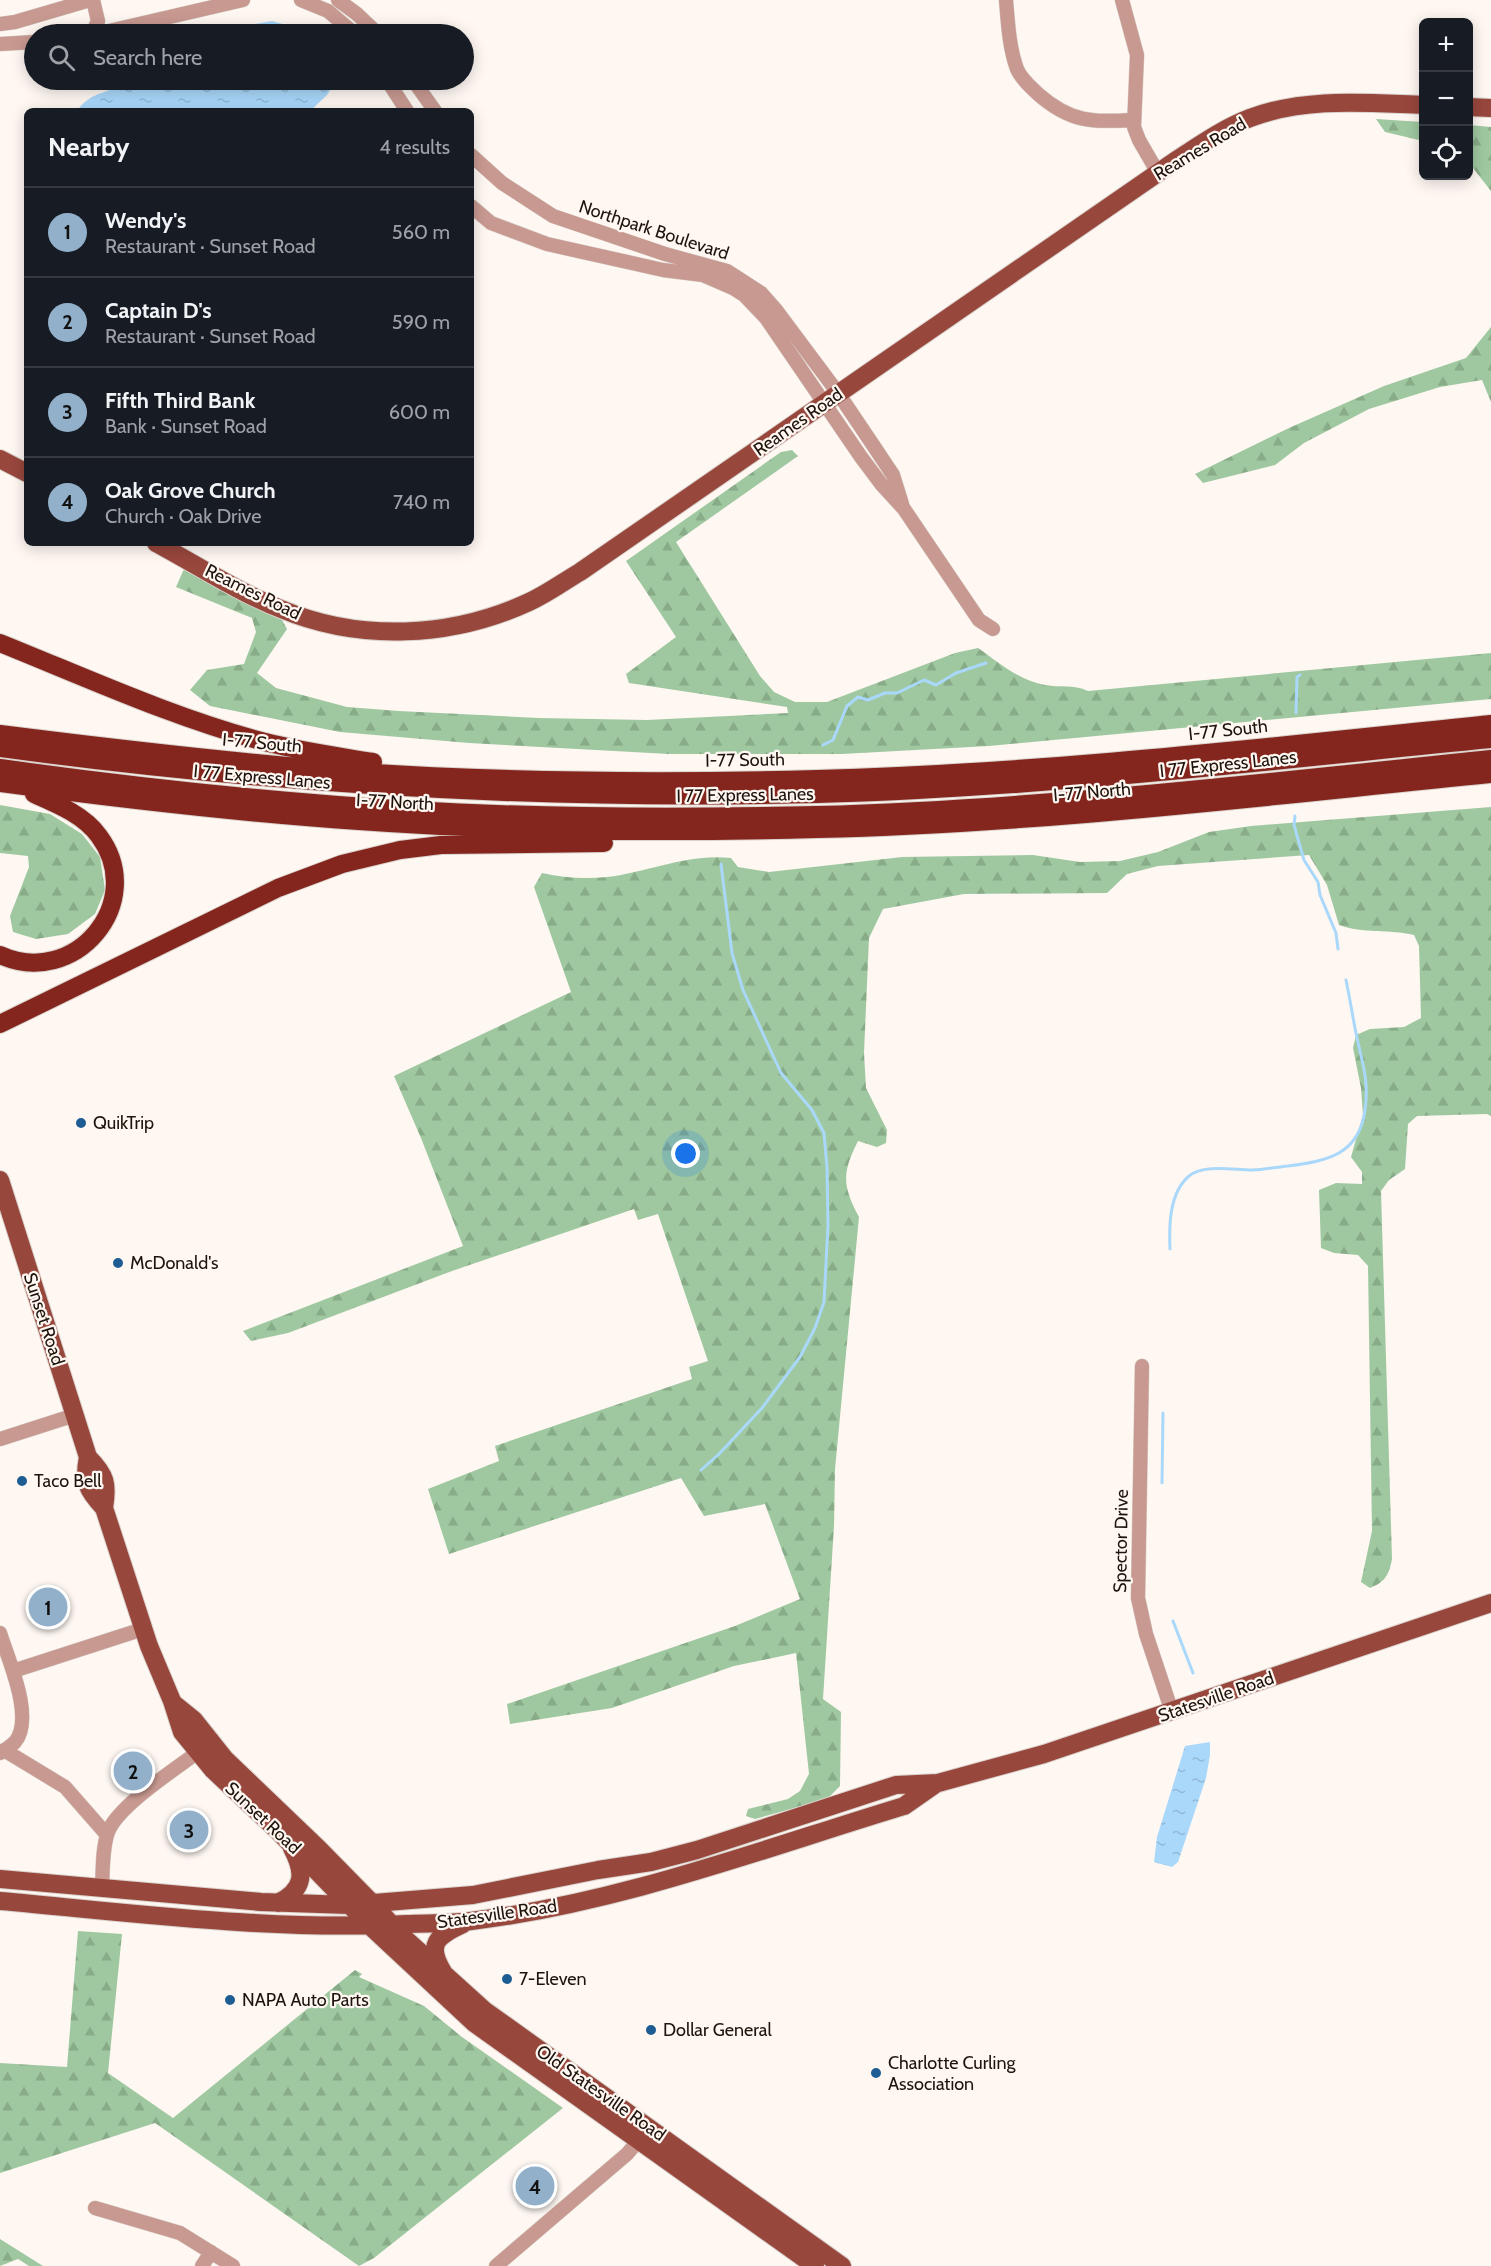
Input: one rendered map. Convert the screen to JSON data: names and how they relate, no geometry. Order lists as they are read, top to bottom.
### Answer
{
  "streets": {
    "highway": ["I-77 South", "I 77 Express Lanes", "I-77 North"],
    "main road": [
      "Reames Road",
      "Sunset Road",
      "Statesville Road",
      "Old Statesville Road"
    ],
    "street": ["Northpark Boulevard", "Spector Drive"]
  },
  "crossings": [
    ["Reames Road", "Northpark Boulevard"],
    ["Sunset Road", "Statesville Road"],
    ["Sunset Road", "Old Statesville Road"],
    ["Spector Drive", "Statesville Road"],
    ["Statesville Road", "Old Statesville Road"]
  ],
  "places": [
    "QuikTrip",
    "McDonald's",
    "Taco Bell",
    "7-Eleven",
    "NAPA Auto Parts",
    "Dollar General",
    "Charlotte Curling Association"
  ],
  "page": {
    "map_buttons": ["+", "−"],
    "search": "Search here",
    "heading": ["Nearby", "4 results"],
    "list": [
      {
        "mark": "1",
        "name": "Wendy's",
        "note": "Restaurant · Sunset Road",
        "value": "560 m"
      },
      {
        "mark": "2",
        "name": "Captain D's",
        "note": "Restaurant · Sunset Road",
        "value": "590 m"
      },
      {
        "mark": "3",
        "name": "Fifth Third Bank",
        "note": "Bank · Sunset Road",
        "value": "600 m"
      },
      {
        "mark": "4",
        "name": "Oak Grove Church",
        "note": "Church · Oak Drive",
        "value": "740 m"
      }
    ],
    "pins": [
      "1",
      "2",
      "3",
      "4"
    ]
  }
}
